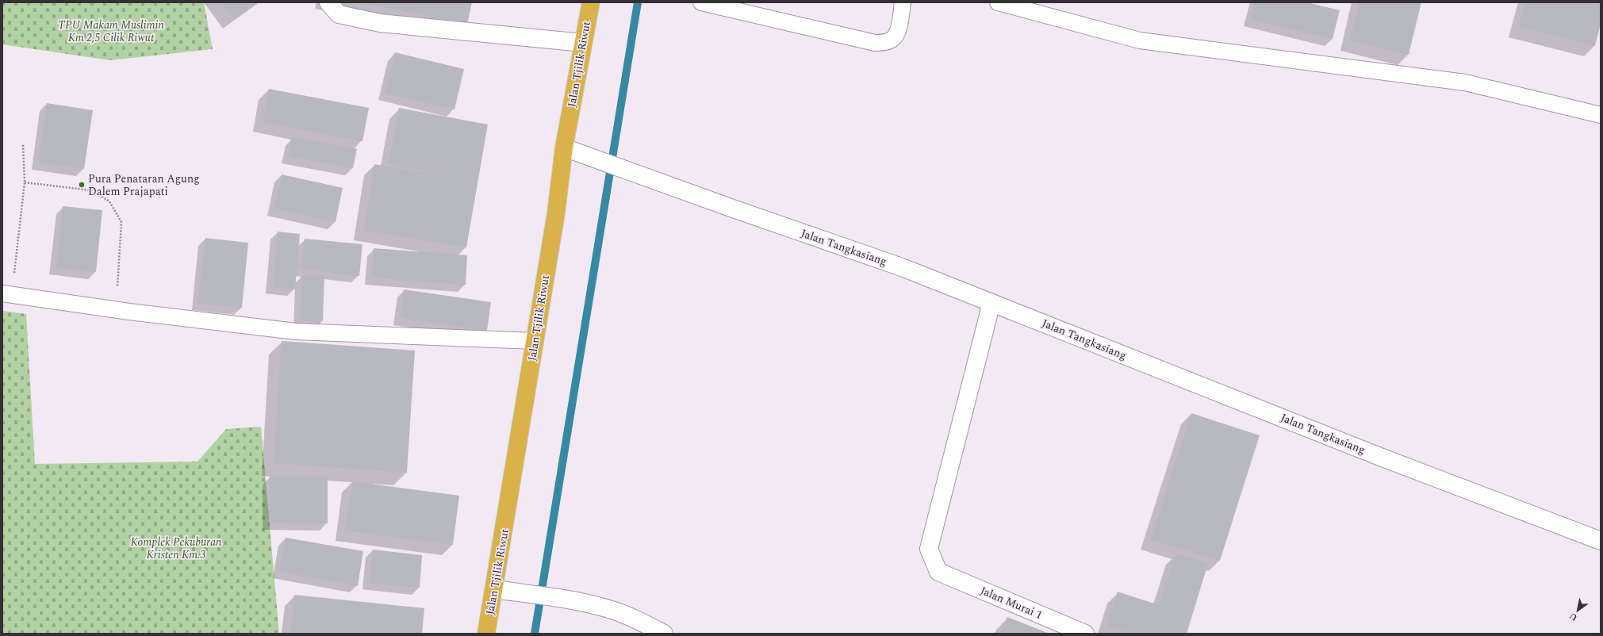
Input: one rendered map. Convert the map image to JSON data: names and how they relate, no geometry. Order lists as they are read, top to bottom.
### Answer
{
  "streets": {
    "highway": ["Jalan Tjilik Riwut"],
    "street": ["Jalan Tangkasiang", "Jalan Murai 1"]
  },
  "crossings": [
    ["Jalan Tjilik Riwut", "Jalan Tangkasiang"],
    ["Jalan Tangkasiang", "Jalan Murai 1"]
  ],
  "parks": ["TPU Makam Muslimin Km 2,5 Cilik Riwut", "Komplek Pekuburan Kristen Km.3"],
  "places": ["Pura Penataran Agung Dalem Prajapati"],
  "north": "bottom left"
}
